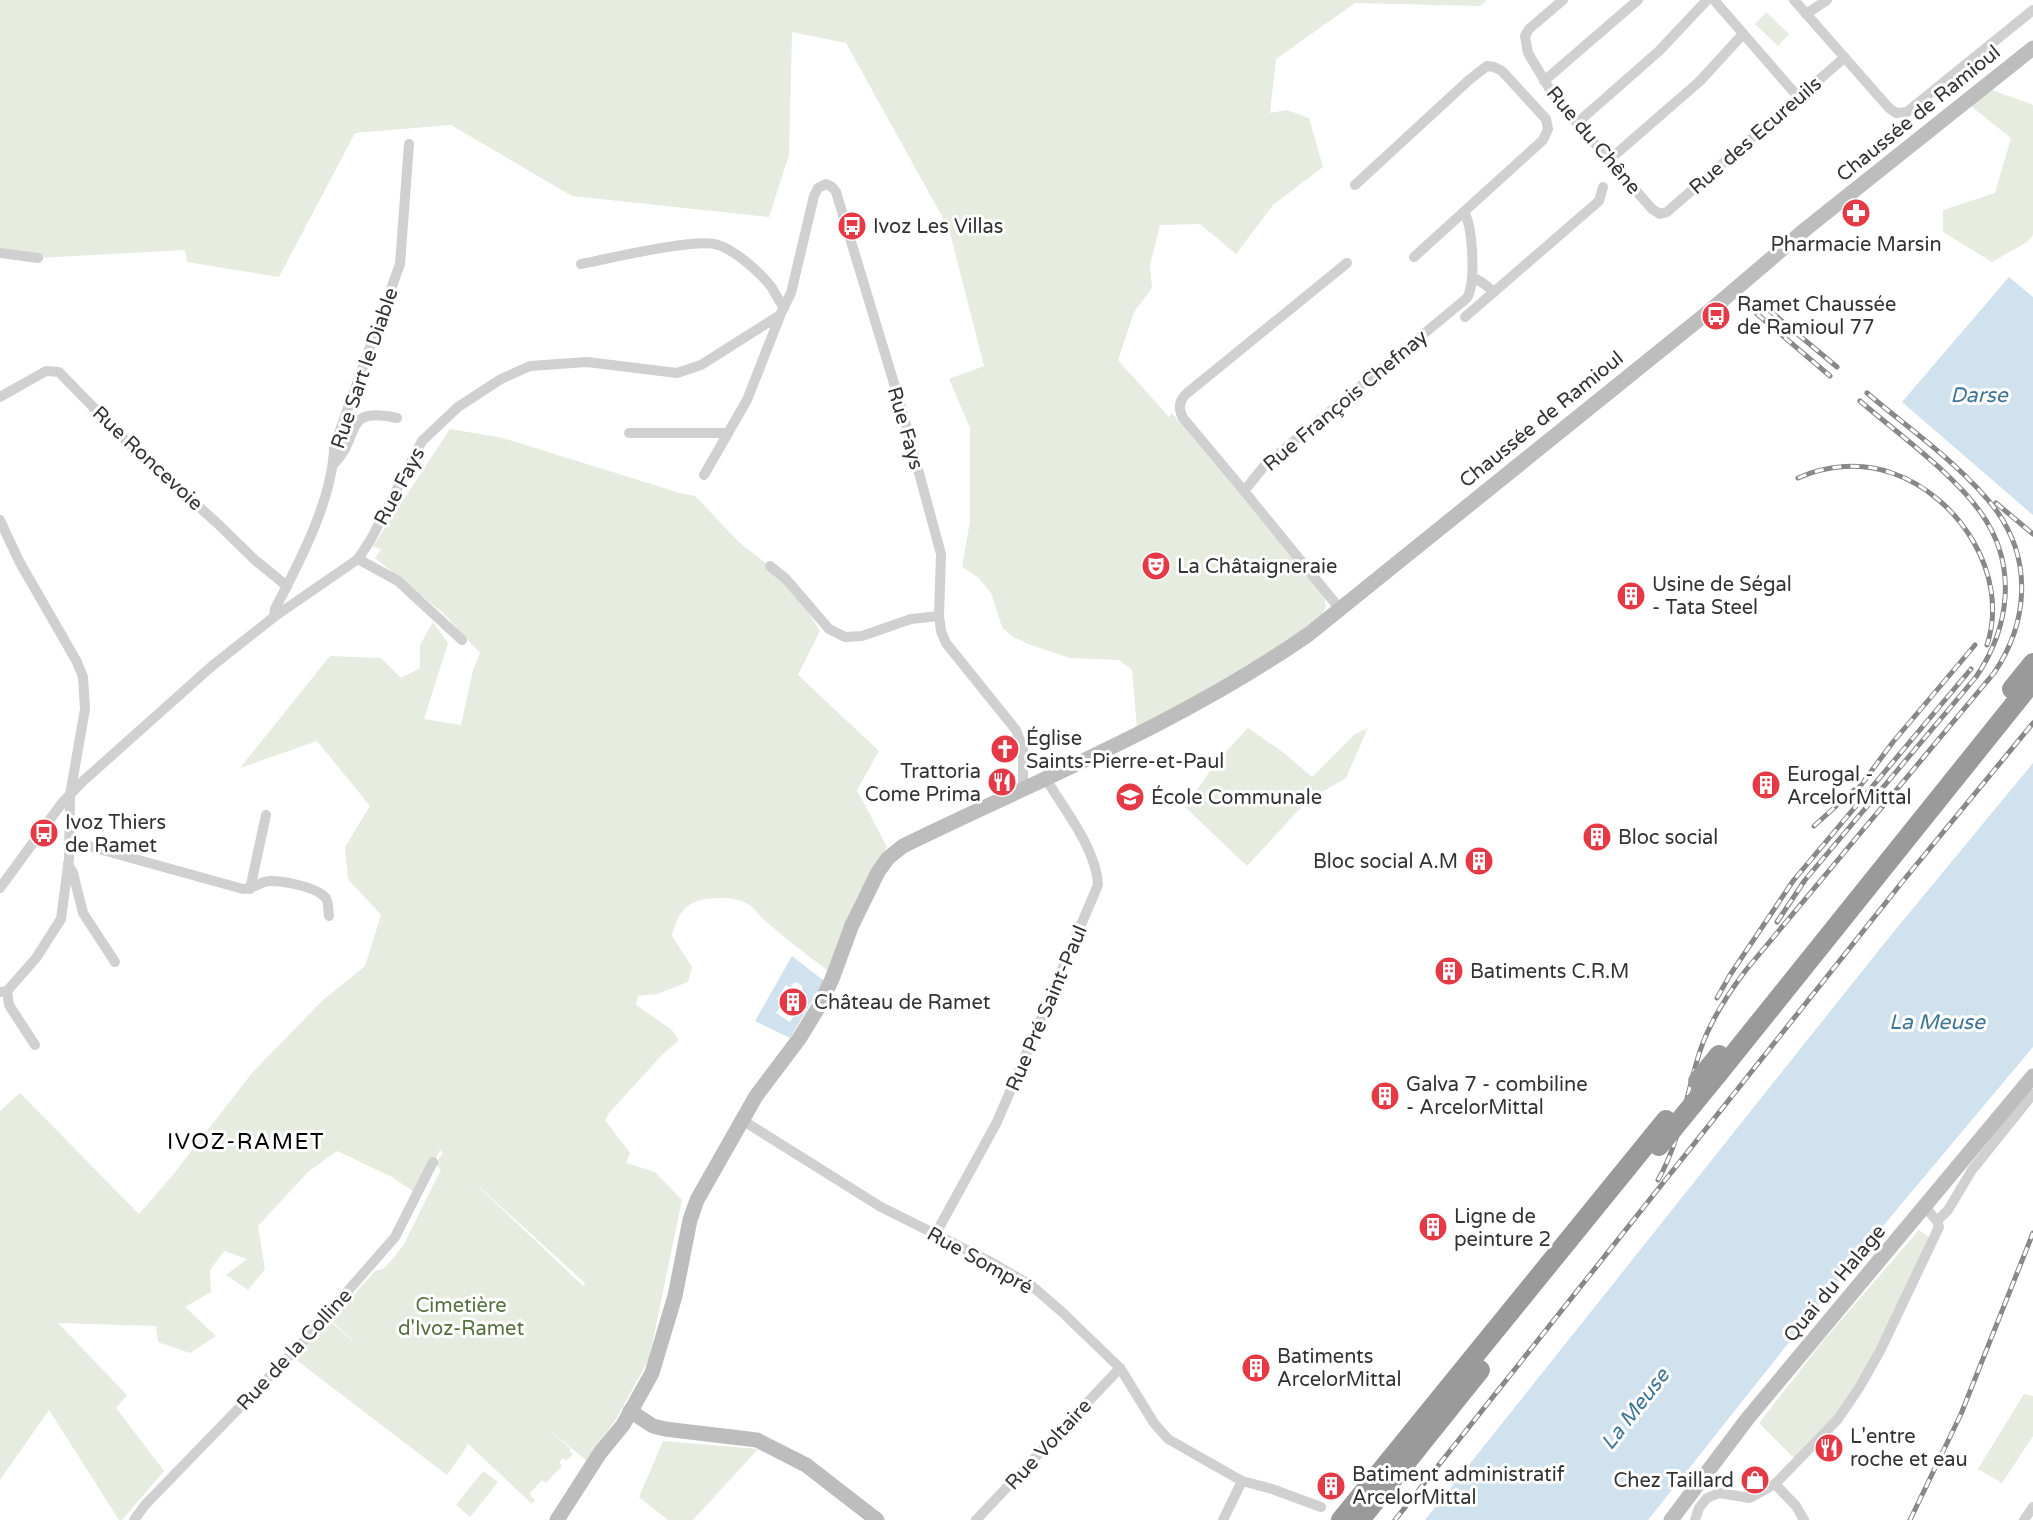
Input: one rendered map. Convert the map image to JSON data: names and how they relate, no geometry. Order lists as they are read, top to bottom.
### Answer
{
  "streets": {
    "main road": ["Chaussée de Ramioul", "Quai du Halage"],
    "street": [
      "Rue des Ecureuils",
      "Rue du Chêne",
      "Rue Sart le Diable",
      "Rue François Chefnay",
      "Rue Fays",
      "Rue Roncevoie",
      "Rue Pré Saint-Paul",
      "Rue Sompré",
      "Rue de la Colline",
      "Rue Voltaire"
    ]
  },
  "crossings": [
    ["Chaussée de Ramioul", "Rue Fays"],
    ["Chaussée de Ramioul", "Rue Pré Saint-Paul"],
    ["Chaussée de Ramioul", "Rue Sompré"],
    ["Rue des Ecureuils", "Rue du Chêne"],
    ["Rue Sart le Diable", "Rue Fays"],
    ["Rue Sart le Diable", "Rue Roncevoie"],
    ["Rue Pré Saint-Paul", "Rue Sompré"],
    ["Rue Sompré", "Rue Voltaire"]
  ],
  "districts": ["IVOZ-RAMET"],
  "water": ["Darse", "La Meuse"],
  "parks": ["Cimetière d'Ivoz-Ramet"],
  "places": {
    "pharmacy": ["Pharmacie Marsin"],
    "bus stop": ["Ivoz Les Villas", "Ramet Chaussée de Ramioul 77", "Ivoz Thiers de Ramet"],
    "theatre": ["La Châtaigneraie"],
    "building": [
      "Usine de Ségal - Tata Steel",
      "Eurogal - ArcelorMittal",
      "Bloc social",
      "Bloc social A.M",
      "Batiments C.R.M",
      "Château de Ramet",
      "Galva 7 - combiline - ArcelorMittal",
      "Ligne de peinture 2",
      "Batiments ArcelorMittal",
      "Batiment administratif ArcelorMittal"
    ],
    "church": ["Église Saints-Pierre-et-Paul"],
    "restaurant": ["Trattoria Come Prima", "L'entre roche et eau"],
    "school or university": ["École Communale"],
    "shop": ["Chez Taillard"]
  }
}
